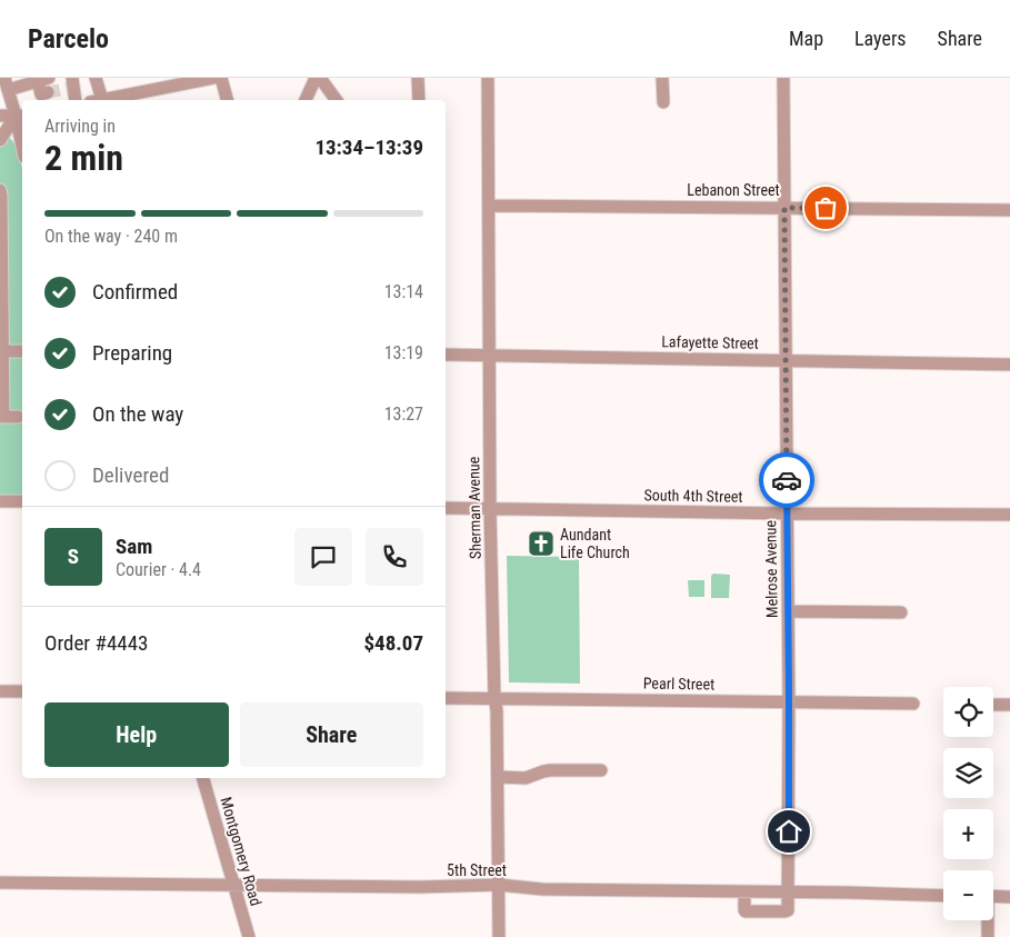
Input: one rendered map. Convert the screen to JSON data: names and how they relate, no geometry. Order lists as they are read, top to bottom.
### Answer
{
  "streets": {
    "street": [
      "Lebanon Street",
      "Lafayette Street",
      "South 4th Street",
      "Sherman Avenue",
      "Melrose Avenue",
      "Pearl Street",
      "Montgomery Road",
      "5th Street"
    ]
  },
  "crossings": [
    ["Lebanon Street", "Sherman Avenue"],
    ["Lebanon Street", "Melrose Avenue"],
    ["Lafayette Street", "Sherman Avenue"],
    ["Lafayette Street", "Melrose Avenue"],
    ["South 4th Street", "Sherman Avenue"],
    ["South 4th Street", "Melrose Avenue"],
    ["Sherman Avenue", "Pearl Street"],
    ["Sherman Avenue", "5th Street"],
    ["Melrose Avenue", "Pearl Street"],
    ["Melrose Avenue", "5th Street"],
    ["Montgomery Road", "5th Street"]
  ],
  "places": {
    "church": ["Aundant Life Church"]
  },
  "page": {
    "header": "Parcelo",
    "nav": ["Map", "Layers", "Share"],
    "heading": ["2 min", "Arriving in", "13:34–13:39"],
    "panel": [
      "Sam",
      "Courier · 4.4",
      "Order #4443",
      "$48.07"
    ],
    "bar": "On the way · 240 m",
    "list": [
      ["Confirmed", "13:14"],
      ["Preparing", "13:19"],
      ["On the way", "13:27"],
      "Delivered"
    ],
    "round": "S",
    "map_buttons": ["+", "−"],
    "buttons": ["Help", "Share"]
  }
}
